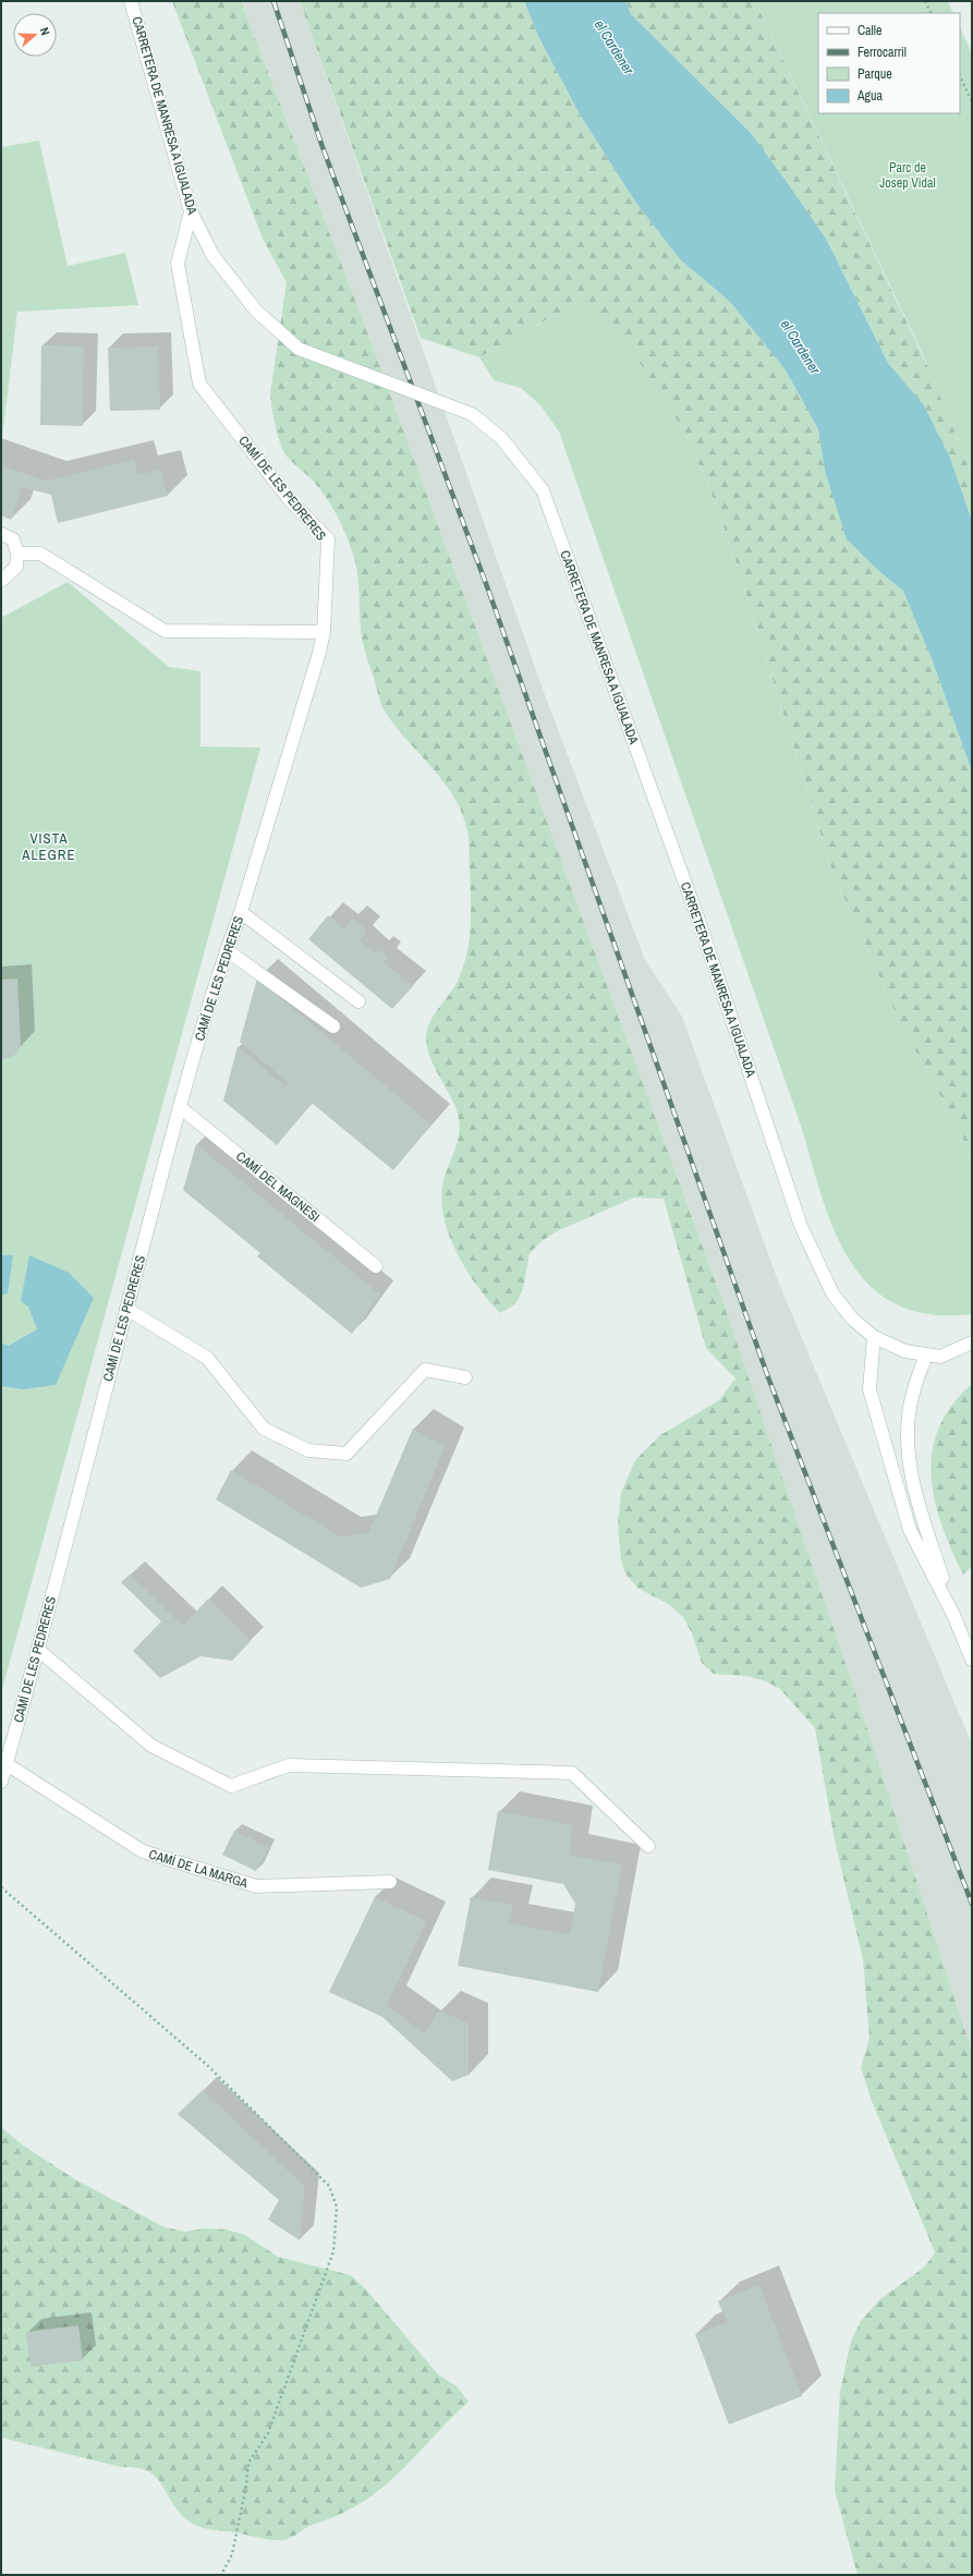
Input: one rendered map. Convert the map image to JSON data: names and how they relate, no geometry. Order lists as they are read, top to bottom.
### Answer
{
  "streets": {
    "street": [
      "CARRETERA DE MANRESA A IGUALADA",
      "CAMÍ DE LES PEDRERES",
      "CAMÍ DEL MAGNESI",
      "CAMÍ DE LA MARGA"
    ]
  },
  "crossings": [
    ["CARRETERA DE MANRESA A IGUALADA", "CAMÍ DE LES PEDRERES"],
    ["CAMÍ DE LES PEDRERES", "CAMÍ DEL MAGNESI"],
    ["CAMÍ DE LES PEDRERES", "CAMÍ DE LA MARGA"]
  ],
  "districts": ["VISTA ALEGRE"],
  "water": ["el Cardener"],
  "parks": ["Parc de Josep Vidal"],
  "legend": [
    "Calle",
    "Ferrocarril",
    "Parque",
    "Agua"
  ],
  "north": "right"
}
